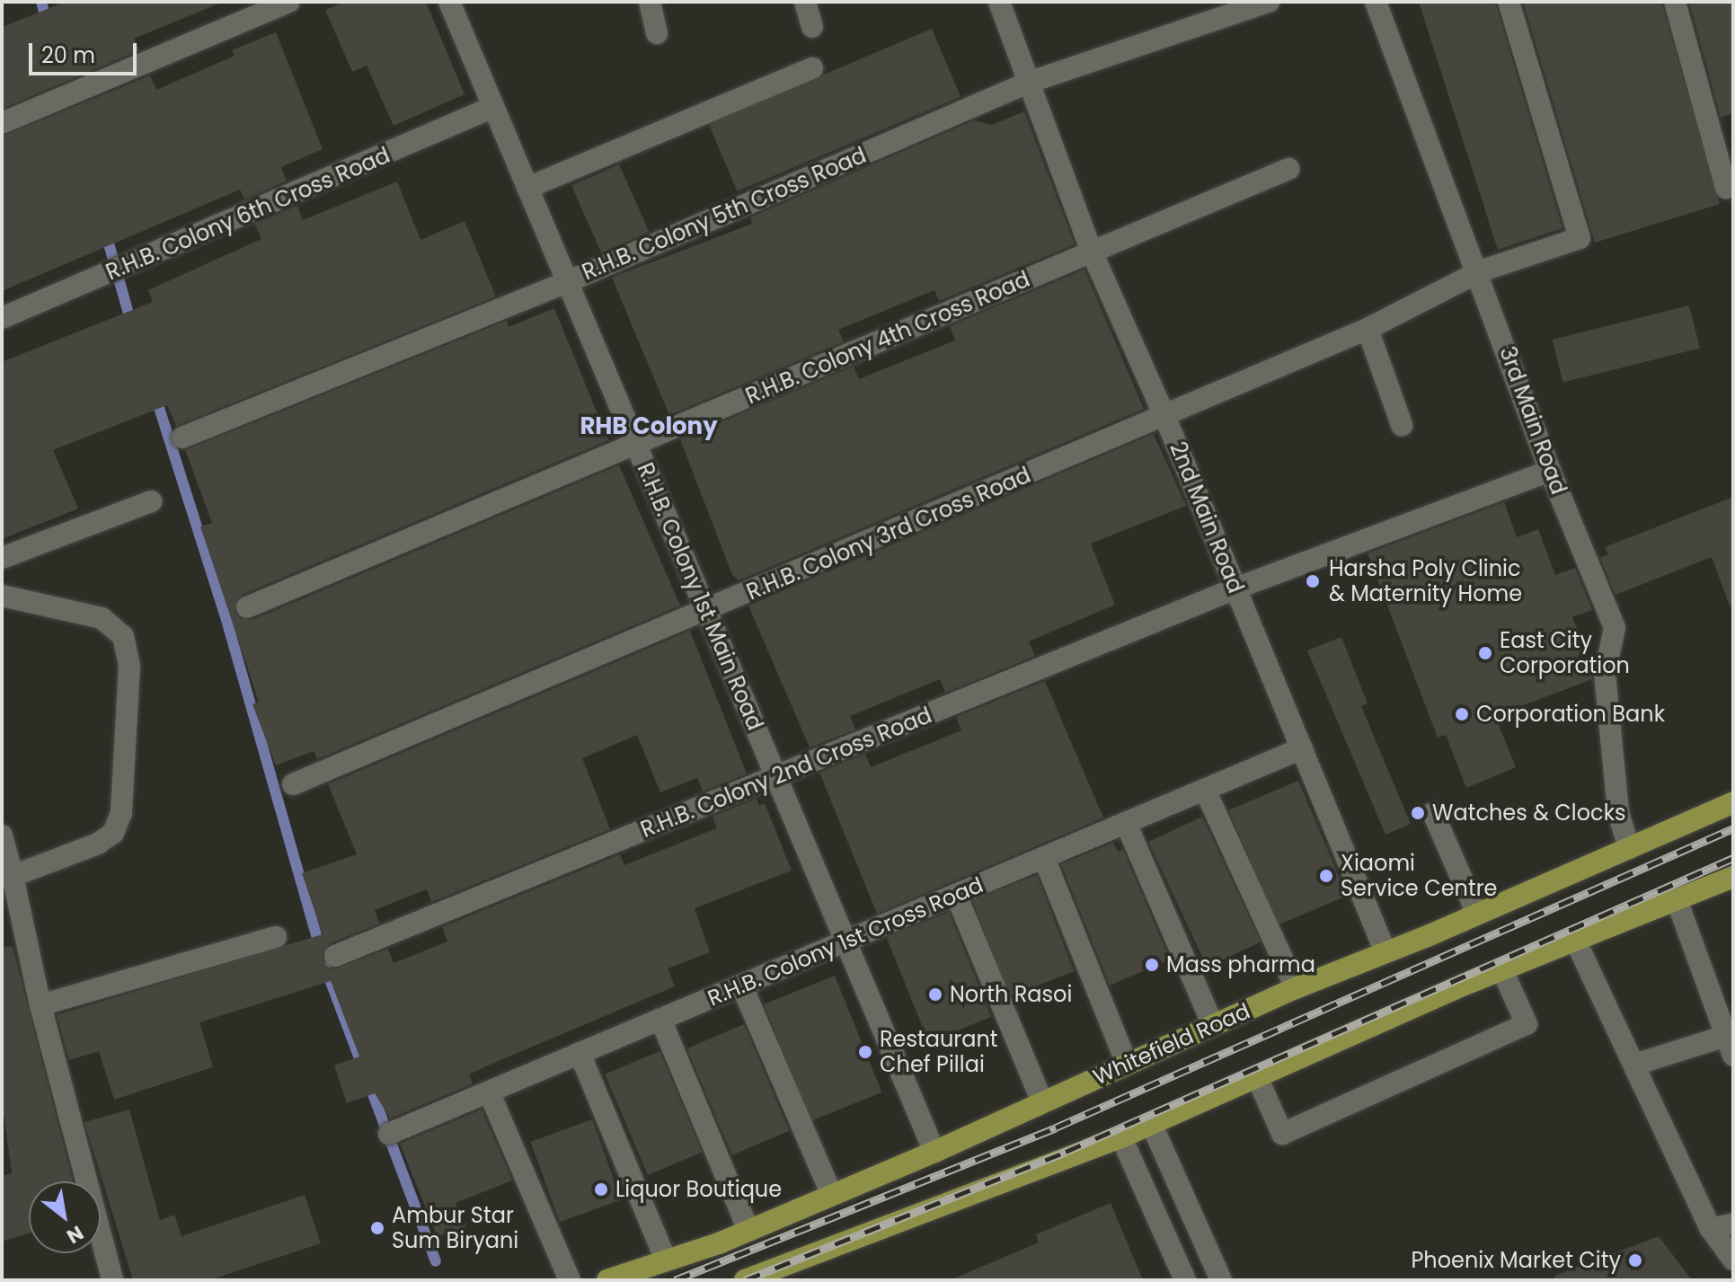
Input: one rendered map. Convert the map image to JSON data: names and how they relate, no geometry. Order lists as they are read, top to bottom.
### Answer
{
  "streets": {
    "main road": ["Whitefield Road"],
    "street": [
      "R.H.B. Colony 6th Cross Road",
      "R.H.B. Colony 5th Cross Road",
      "R.H.B. Colony 4th Cross Road",
      "3rd Main Road",
      "2nd Main Road",
      "R.H.B. Colony 3rd Cross Road",
      "R.H.B. Colony 1st Main Road",
      "R.H.B. Colony 2nd Cross Road",
      "R.H.B. Colony 1st Cross Road"
    ]
  },
  "crossings": [
    ["R.H.B. Colony 6th Cross Road", "R.H.B. Colony 1st Main Road"],
    ["R.H.B. Colony 5th Cross Road", "2nd Main Road"],
    ["R.H.B. Colony 5th Cross Road", "R.H.B. Colony 1st Main Road"],
    ["R.H.B. Colony 4th Cross Road", "2nd Main Road"],
    ["R.H.B. Colony 4th Cross Road", "R.H.B. Colony 1st Main Road"],
    ["3rd Main Road", "R.H.B. Colony 3rd Cross Road"],
    ["3rd Main Road", "R.H.B. Colony 2nd Cross Road"],
    ["3rd Main Road", "Whitefield Road"],
    ["2nd Main Road", "R.H.B. Colony 3rd Cross Road"],
    ["2nd Main Road", "R.H.B. Colony 2nd Cross Road"],
    ["2nd Main Road", "R.H.B. Colony 1st Cross Road"],
    ["2nd Main Road", "Whitefield Road"],
    ["R.H.B. Colony 3rd Cross Road", "R.H.B. Colony 1st Main Road"],
    ["R.H.B. Colony 1st Main Road", "R.H.B. Colony 2nd Cross Road"],
    ["R.H.B. Colony 1st Main Road", "R.H.B. Colony 1st Cross Road"],
    ["R.H.B. Colony 1st Main Road", "Whitefield Road"]
  ],
  "districts": ["RHB Colony"],
  "places": [
    "Harsha Poly Clinic & Maternity Home",
    "East City Corporation",
    "Corporation Bank",
    "Watches & Clocks",
    "Xiaomi Service Centre",
    "Mass pharma",
    "North Rasoi",
    "Restaurant Chef Pillai",
    "Liquor Boutique",
    "Ambur Star Sum Biryani",
    "Phoenix Market City"
  ],
  "scale_bar": "20 m",
  "north": "bottom right"
}
